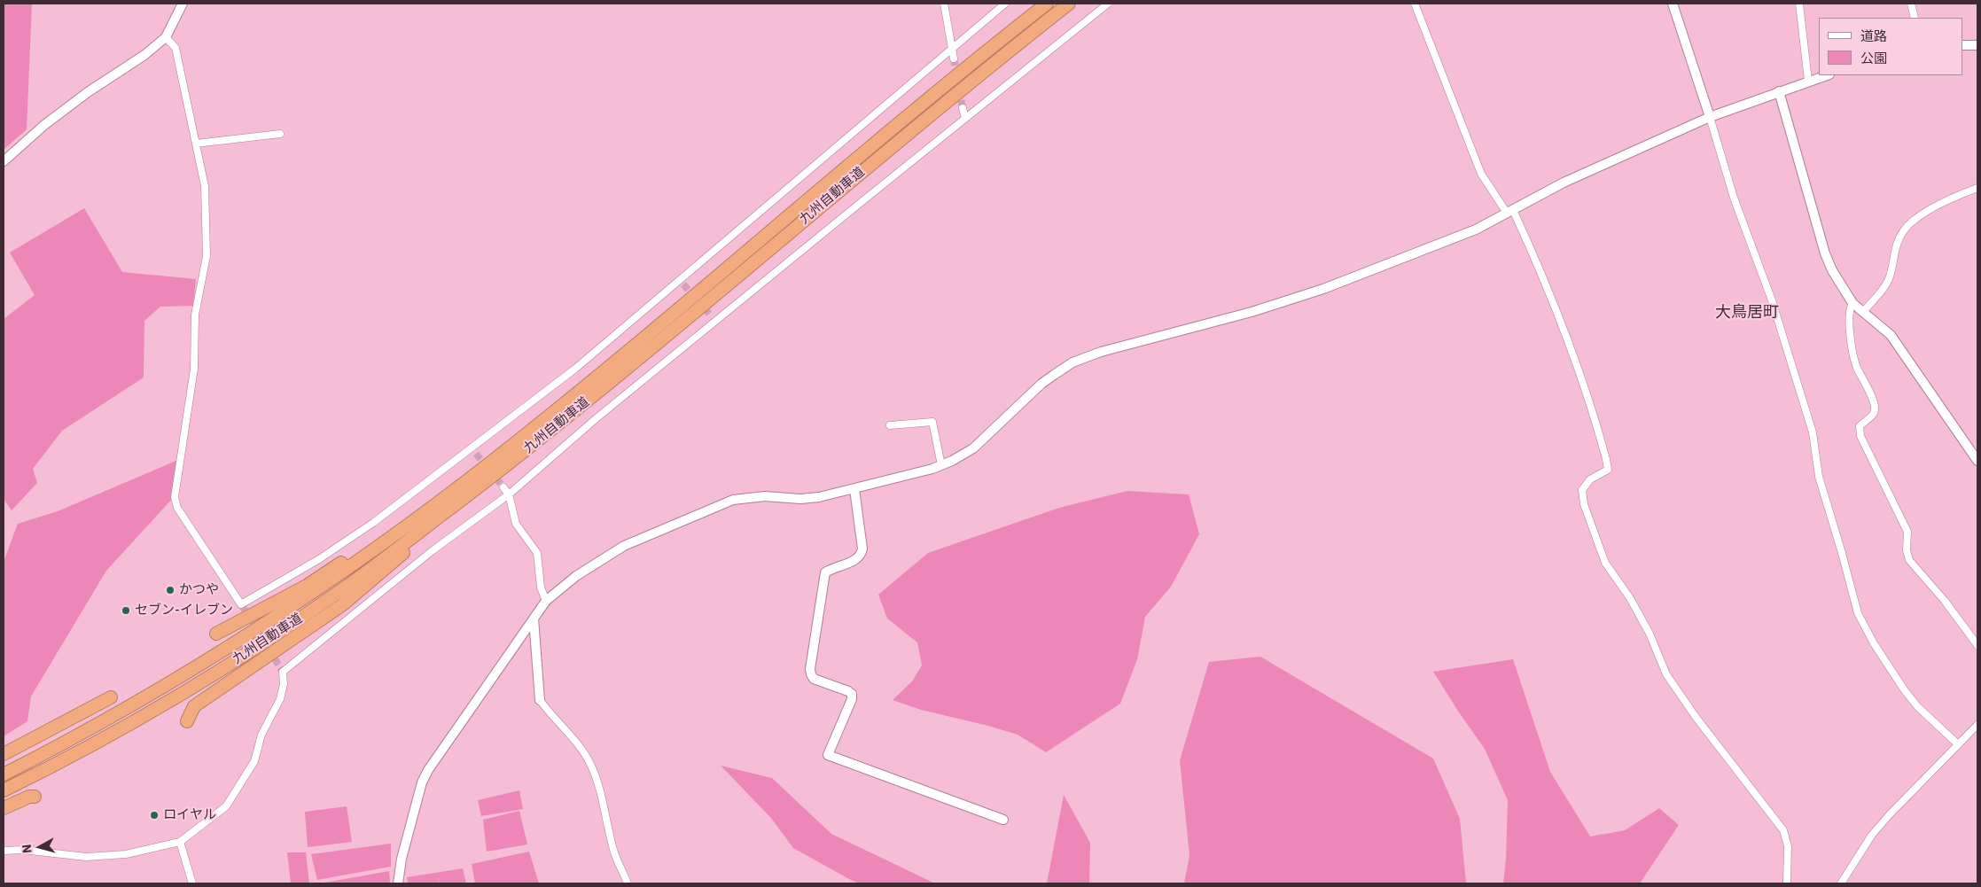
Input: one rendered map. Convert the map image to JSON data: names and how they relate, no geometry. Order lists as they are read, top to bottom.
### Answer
{
  "streets": {
    "highway": ["九州自動車道"]
  },
  "districts": ["大鳥居町"],
  "places": ["かつや", "セブン-イレブン", "ロイヤル"],
  "legend": ["道路", "公園"],
  "north": "left"
}
